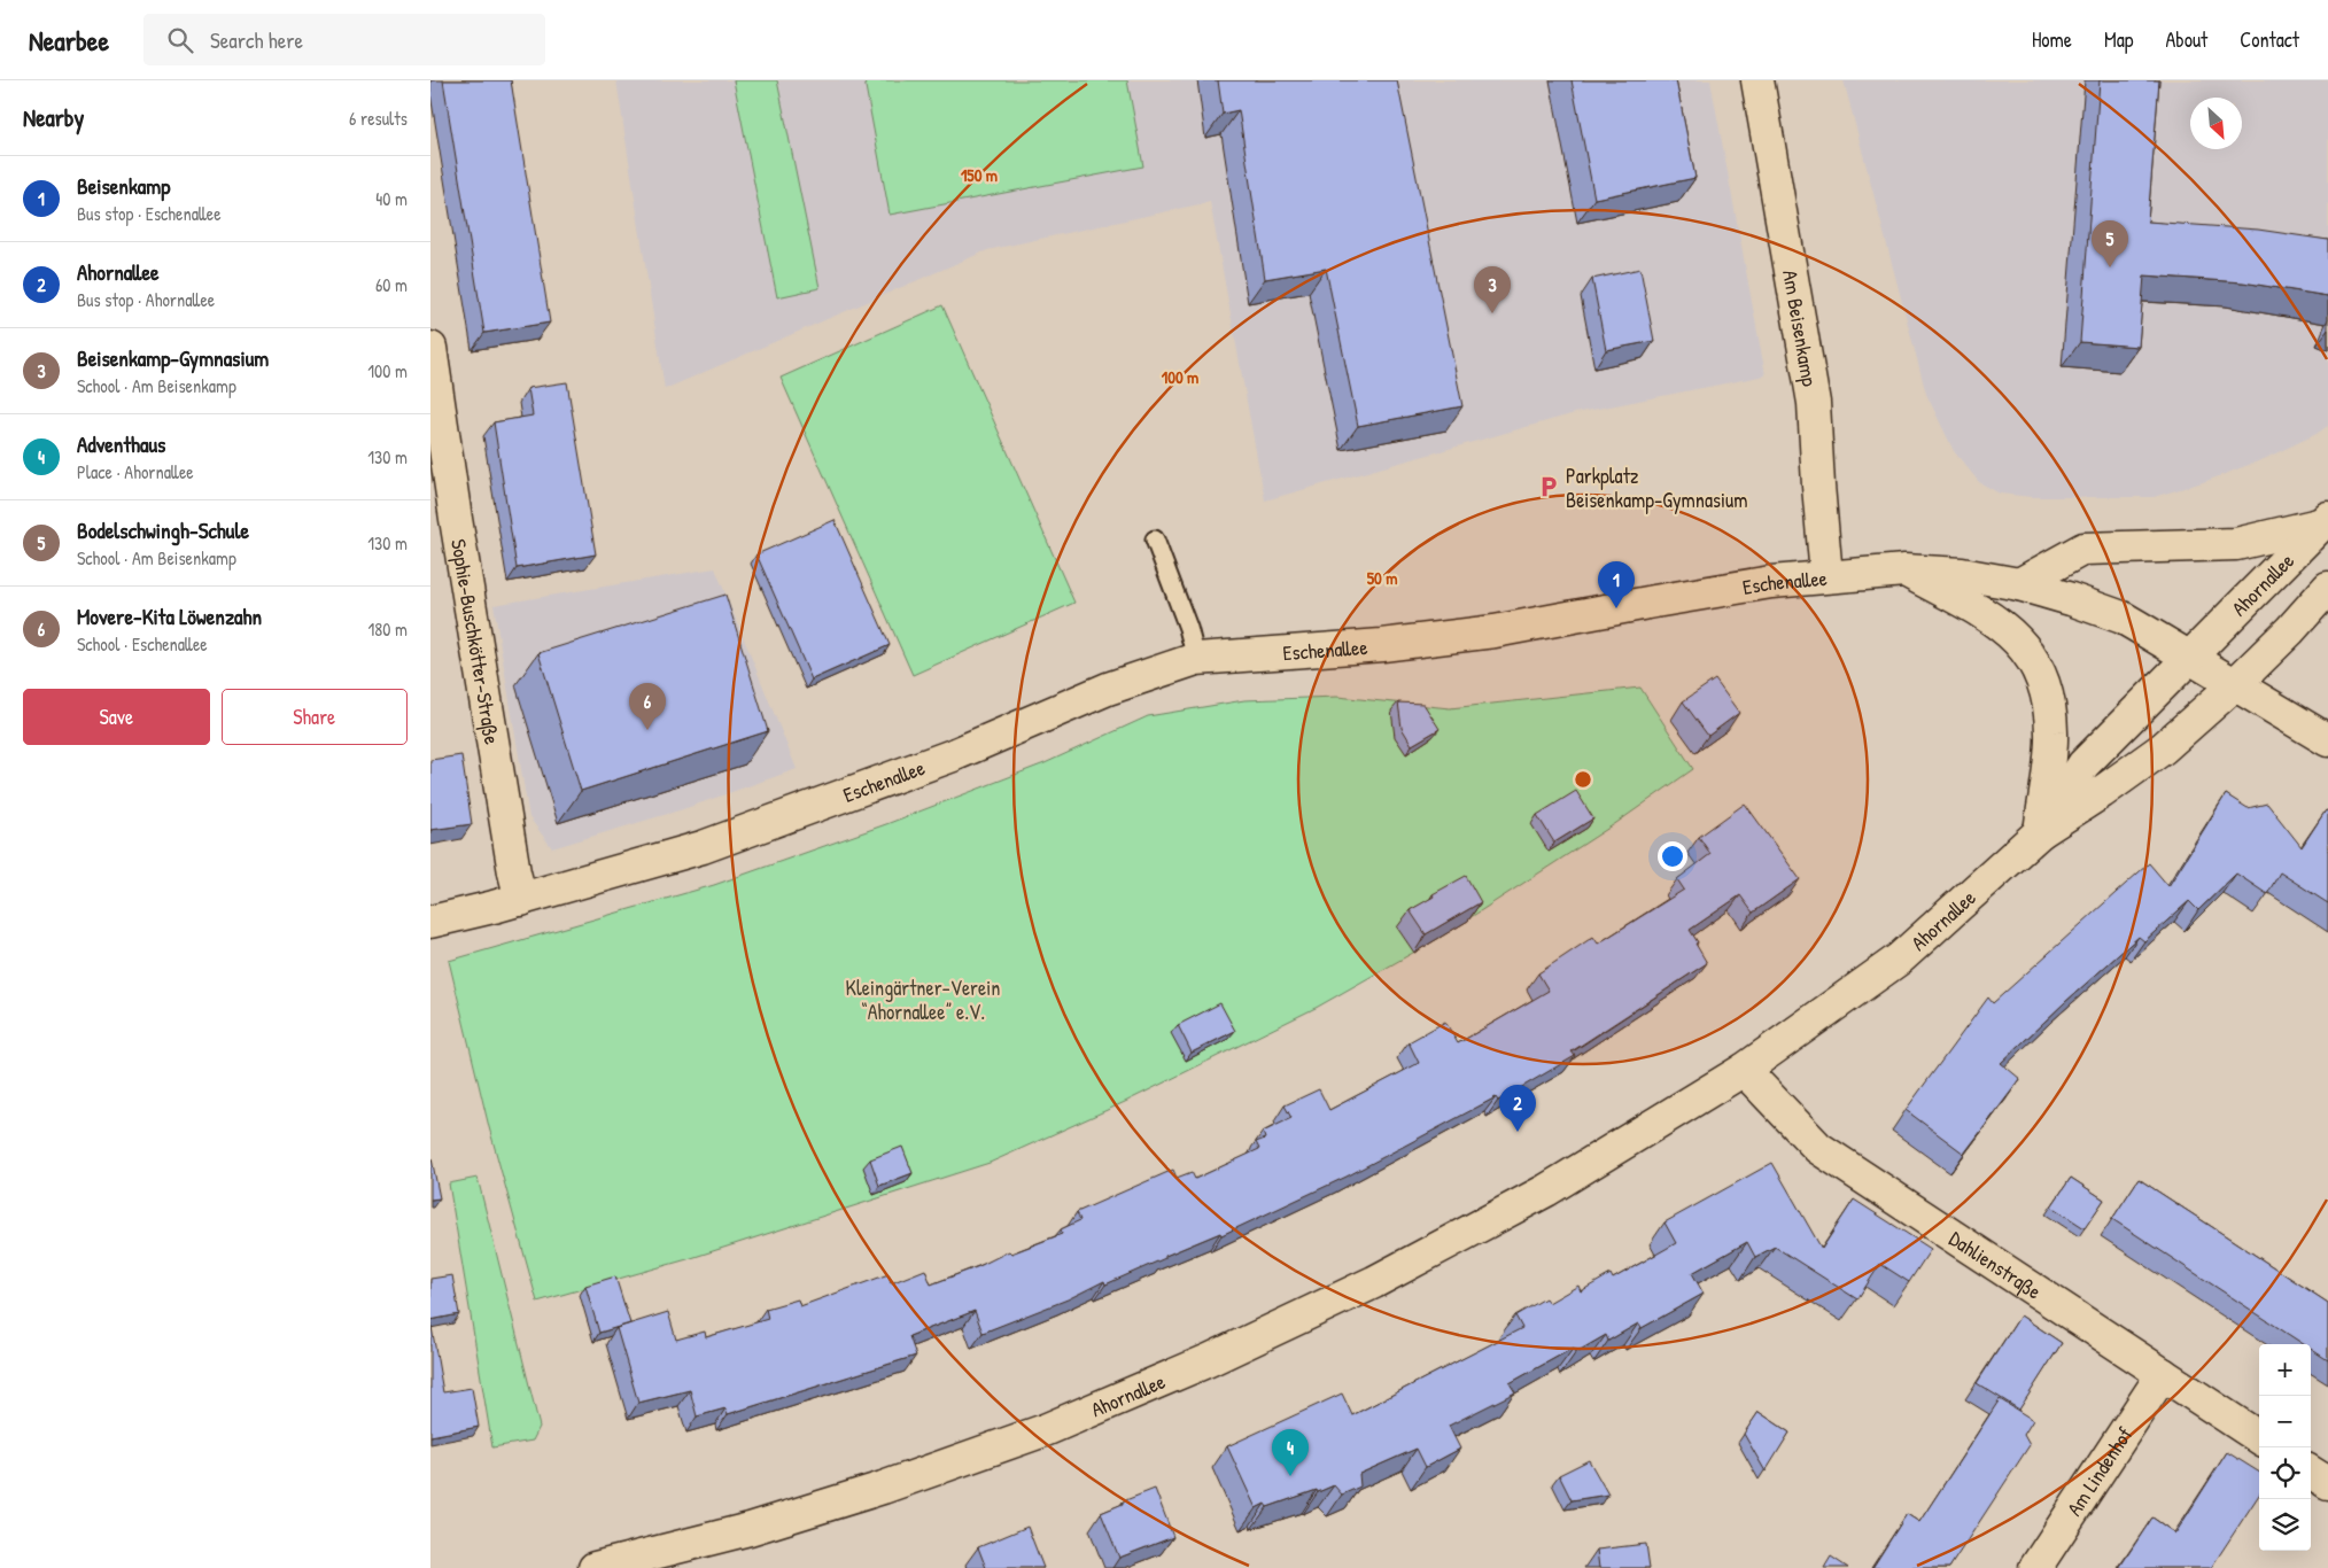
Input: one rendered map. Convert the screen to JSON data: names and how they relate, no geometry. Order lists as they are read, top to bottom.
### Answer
{
  "streets": {
    "street": [
      "Am Beisenkamp",
      "Eschenallee",
      "Ahornallee",
      "Sophie-Buschkötter-Straße",
      "Dahlienstraße",
      "Am Lindenhof"
    ]
  },
  "crossings": [
    ["Am Beisenkamp", "Eschenallee"],
    ["Eschenallee", "Ahornallee"],
    ["Eschenallee", "Sophie-Buschkötter-Straße"],
    ["Ahornallee", "Dahlienstraße"],
    ["Dahlienstraße", "Am Lindenhof"]
  ],
  "parks": ["Kleingärtner-Verein “Ahornallee” e.V."],
  "places": {
    "parking": ["Parkplatz Beisenkamp-Gymnasium"]
  },
  "north": "bottom right",
  "page": {
    "header": "Nearbee",
    "search": "Search here",
    "nav": [
      "Home",
      "Map",
      "About",
      "Contact"
    ],
    "heading": ["Nearby", "6 results"],
    "list": [
      {
        "mark": "1",
        "name": "Beisenkamp",
        "note": "Bus stop · Eschenallee",
        "value": "40 m"
      },
      {
        "mark": "2",
        "name": "Ahornallee",
        "note": "Bus stop · Ahornallee",
        "value": "60 m"
      },
      {
        "mark": "3",
        "name": "Beisenkamp-Gymnasium",
        "note": "School · Am Beisenkamp",
        "value": "100 m"
      },
      {
        "mark": "4",
        "name": "Adventhaus",
        "note": "Place · Ahornallee",
        "value": "130 m"
      },
      {
        "mark": "5",
        "name": "Bodelschwingh-Schule",
        "note": "School · Am Beisenkamp",
        "value": "130 m"
      },
      {
        "mark": "6",
        "name": "Movere-Kita Löwenzahn",
        "note": "School · Eschenallee",
        "value": "180 m"
      }
    ],
    "pins": [
      "5",
      "3",
      "1",
      "6",
      "2",
      "4"
    ],
    "buttons": ["Save", "Share"],
    "map_buttons": ["+", "−"]
  },
  "rings": ["150 m", "100 m", "50 m"]
}
